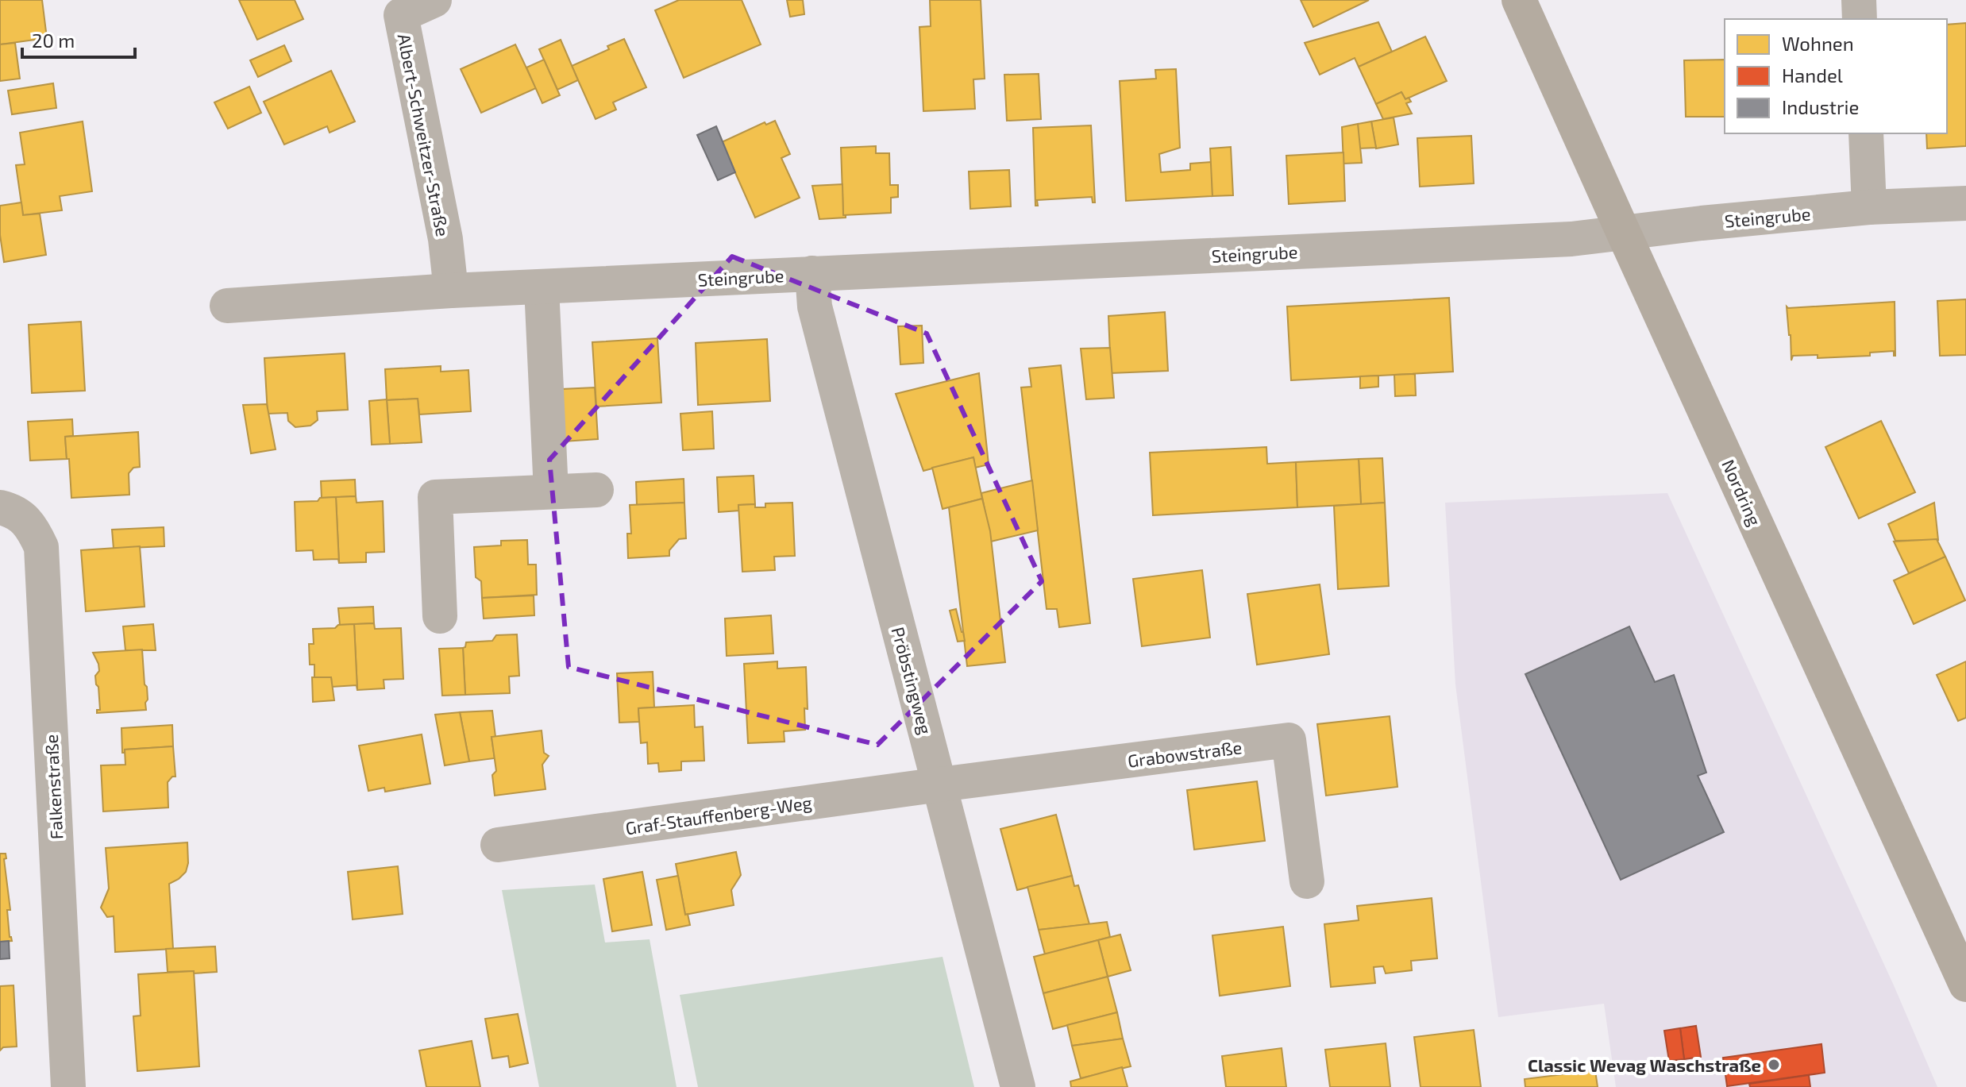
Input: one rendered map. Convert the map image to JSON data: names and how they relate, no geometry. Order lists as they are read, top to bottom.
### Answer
{
  "streets": {
    "main road": ["Nordring"],
    "street": [
      "Albert-Schweitzer-Straße",
      "Steingrube",
      "Pröbstingweg",
      "Grabowstraße",
      "Falkenstraße",
      "Graf-Stauffenberg-Weg"
    ]
  },
  "crossings": [
    ["Albert-Schweitzer-Straße", "Steingrube"],
    ["Steingrube", "Nordring"],
    ["Steingrube", "Pröbstingweg"],
    ["Pröbstingweg", "Grabowstraße"],
    ["Pröbstingweg", "Graf-Stauffenberg-Weg"],
    ["Grabowstraße", "Graf-Stauffenberg-Weg"]
  ],
  "places": ["Classic Wevag Waschstraße"],
  "legend": ["Wohnen", "Handel", "Industrie"],
  "scale_bar": "20 m"
}
